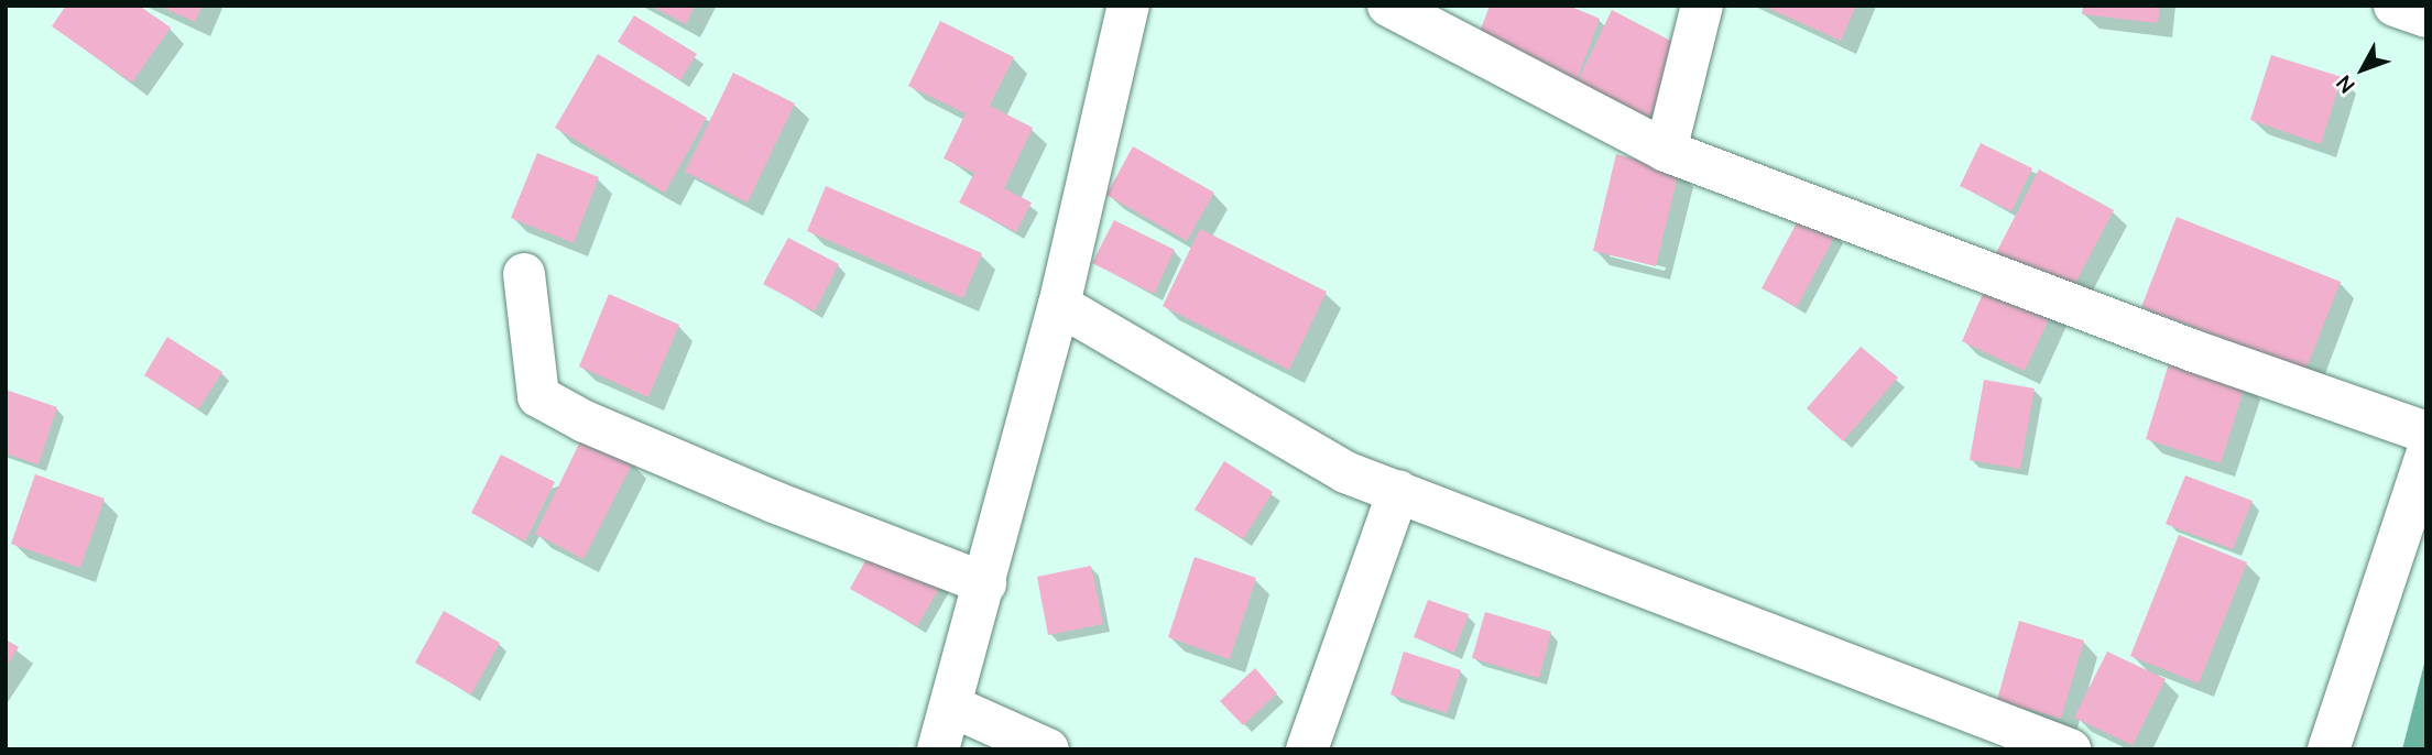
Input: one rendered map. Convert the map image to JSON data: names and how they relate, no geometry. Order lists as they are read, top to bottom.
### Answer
{
  "north": "bottom left"
}
